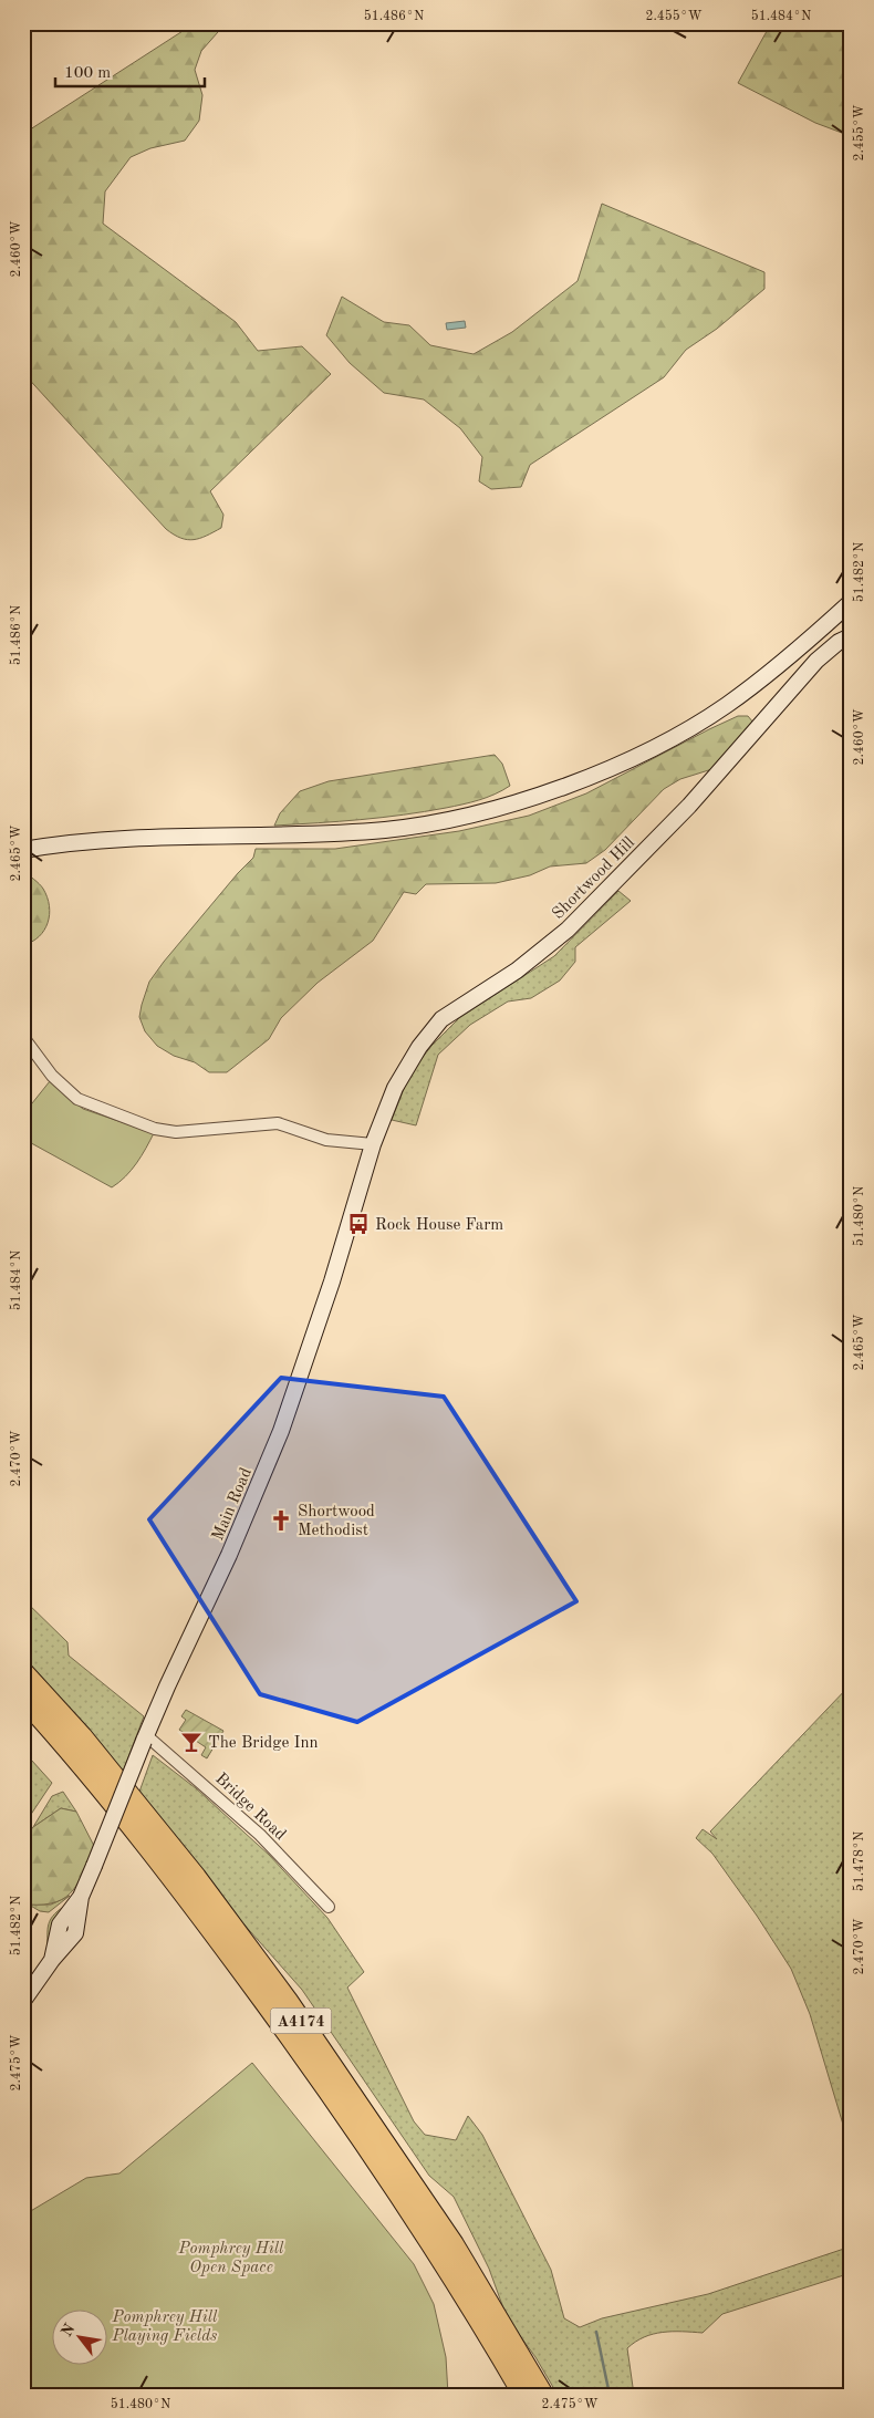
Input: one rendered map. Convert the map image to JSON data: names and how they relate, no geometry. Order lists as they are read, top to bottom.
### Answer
{
  "streets": {
    "highway": ["A4174"],
    "main road": ["Shortwood Hill", "Main Road"],
    "street": ["Bridge Road"]
  },
  "crossings": [
    ["Shortwood Hill", "Main Road"],
    ["Main Road", "Bridge Road"]
  ],
  "parks": ["Pomphrey Hill Open Space", "Pomphrey Hill Playing Fields"],
  "places": {
    "bus stop": ["Rock House Farm"],
    "church": ["Shortwood Methodist"],
    "bar": ["The Bridge Inn"]
  },
  "scale_bar": "100 m",
  "north": "top left",
  "coordinates": [
    "51.486°N",
    "2.455°W",
    "51.484°N",
    "2.460°W",
    "51.482°N",
    "2.465°W",
    "51.480°N",
    "2.470°W",
    "51.478°N",
    "2.475°W"
  ]
}
